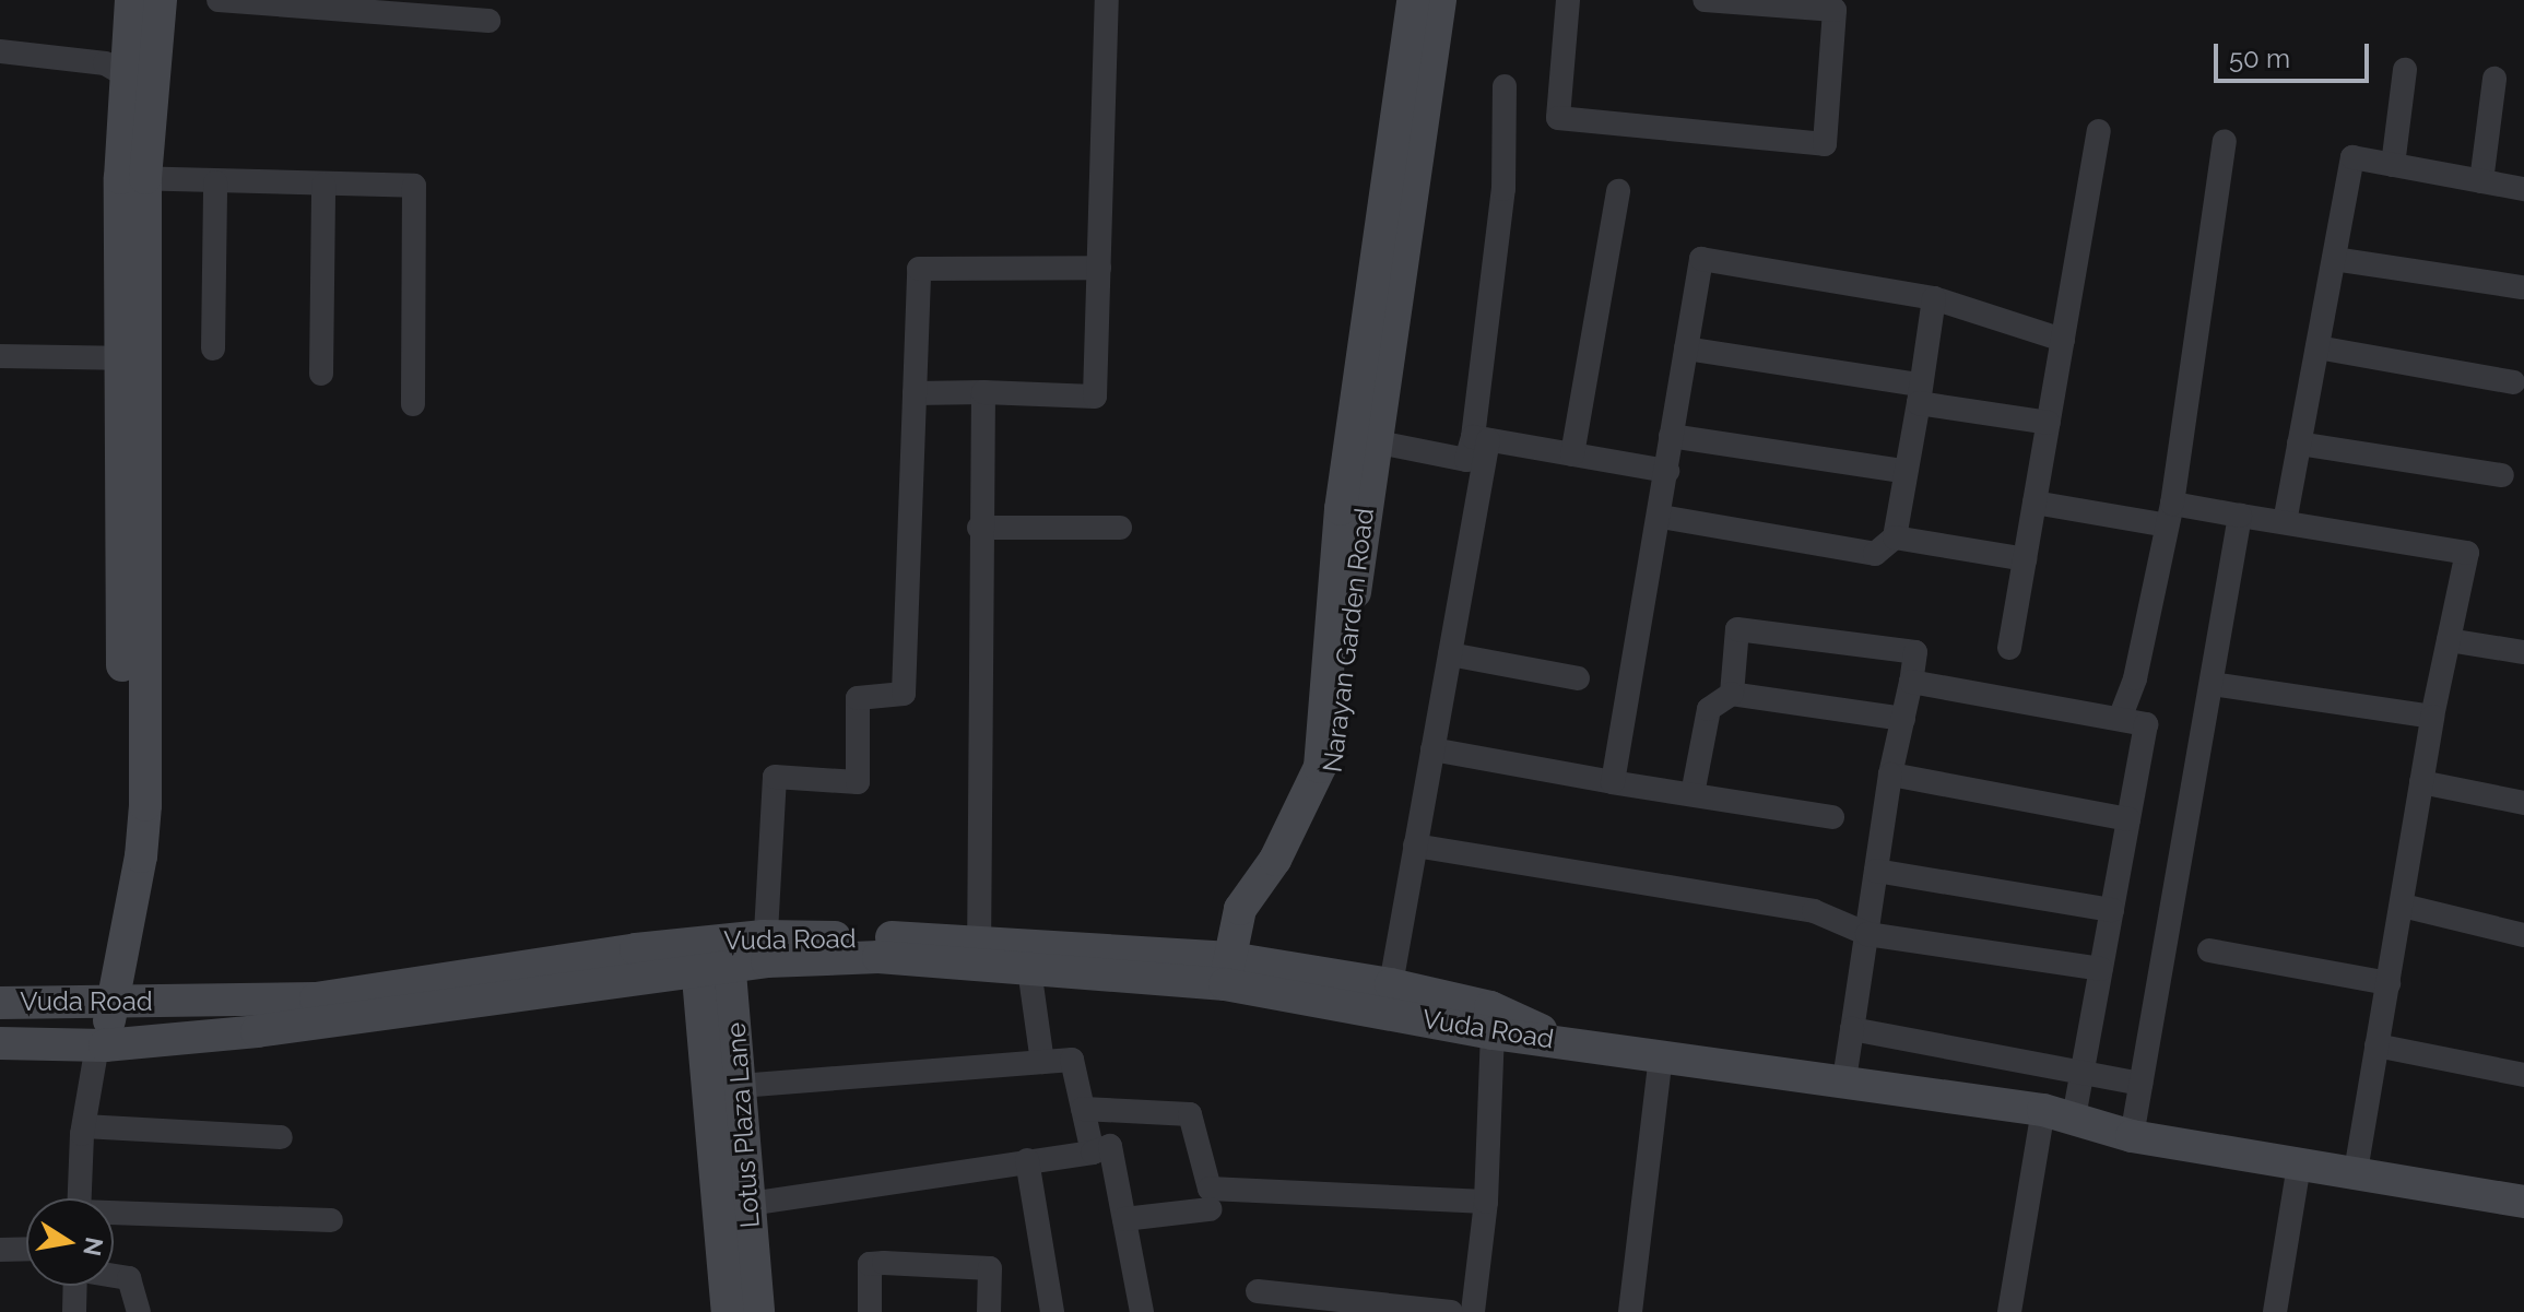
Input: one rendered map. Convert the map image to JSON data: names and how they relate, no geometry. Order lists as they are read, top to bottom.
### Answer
{
  "streets": {
    "street": ["Narayan Garden Road", "Vuda Road", "Lotus Plaza Lane"]
  },
  "crossings": [
    ["Narayan Garden Road", "Vuda Road"],
    ["Vuda Road", "Lotus Plaza Lane"]
  ],
  "scale_bar": "50 m",
  "north": "right"
}
